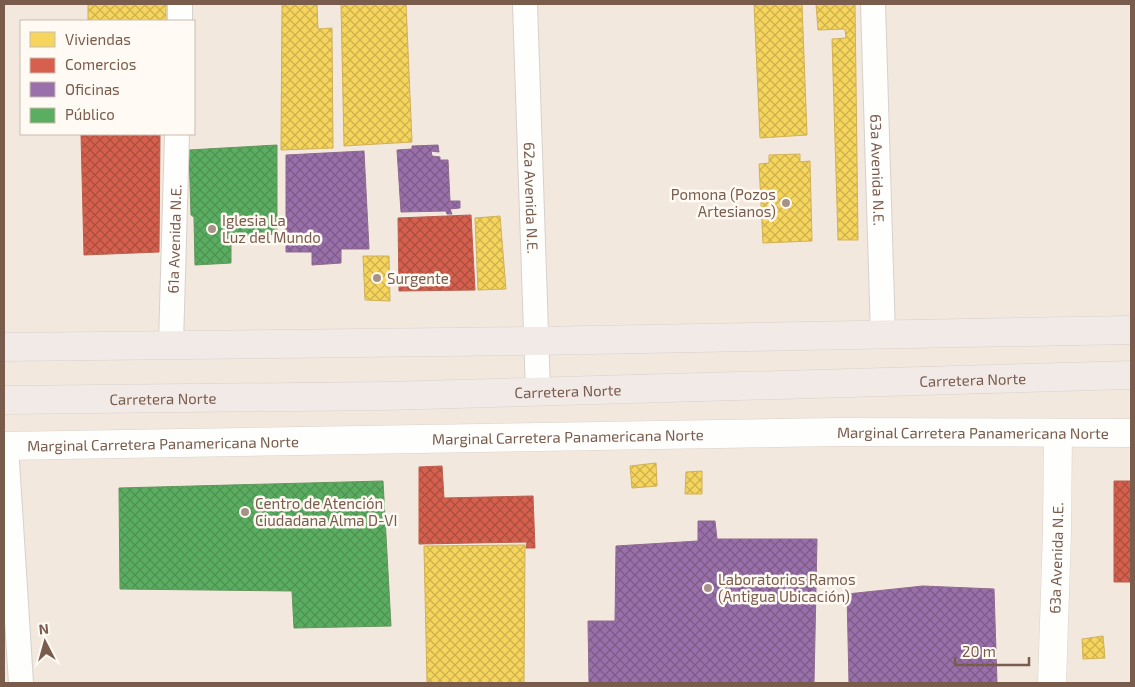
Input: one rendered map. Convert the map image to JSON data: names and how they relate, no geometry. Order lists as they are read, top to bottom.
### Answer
{
  "streets": {
    "highway": ["Carretera Norte"],
    "street": [
      "63a Avenida N.E.",
      "62a Avenida N.E.",
      "61a Avenida N.E.",
      "Marginal Carretera Panamericana Norte"
    ]
  },
  "crossings": [
    ["63a Avenida N.E.", "Marginal Carretera Panamericana Norte"],
    ["62a Avenida N.E.", "Carretera Norte"]
  ],
  "places": [
    "Pomona (Pozos Artesianos)",
    "Iglesia La Luz del Mundo",
    "Surgente",
    "Centro de Atención Ciudadana Alma D-VI",
    "Laboratorios Ramos (Antigua Ubicación)"
  ],
  "legend": [
    "Viviendas",
    "Comercios",
    "Oficinas",
    "Público"
  ],
  "scale_bar": "20 m",
  "north": "top"
}
